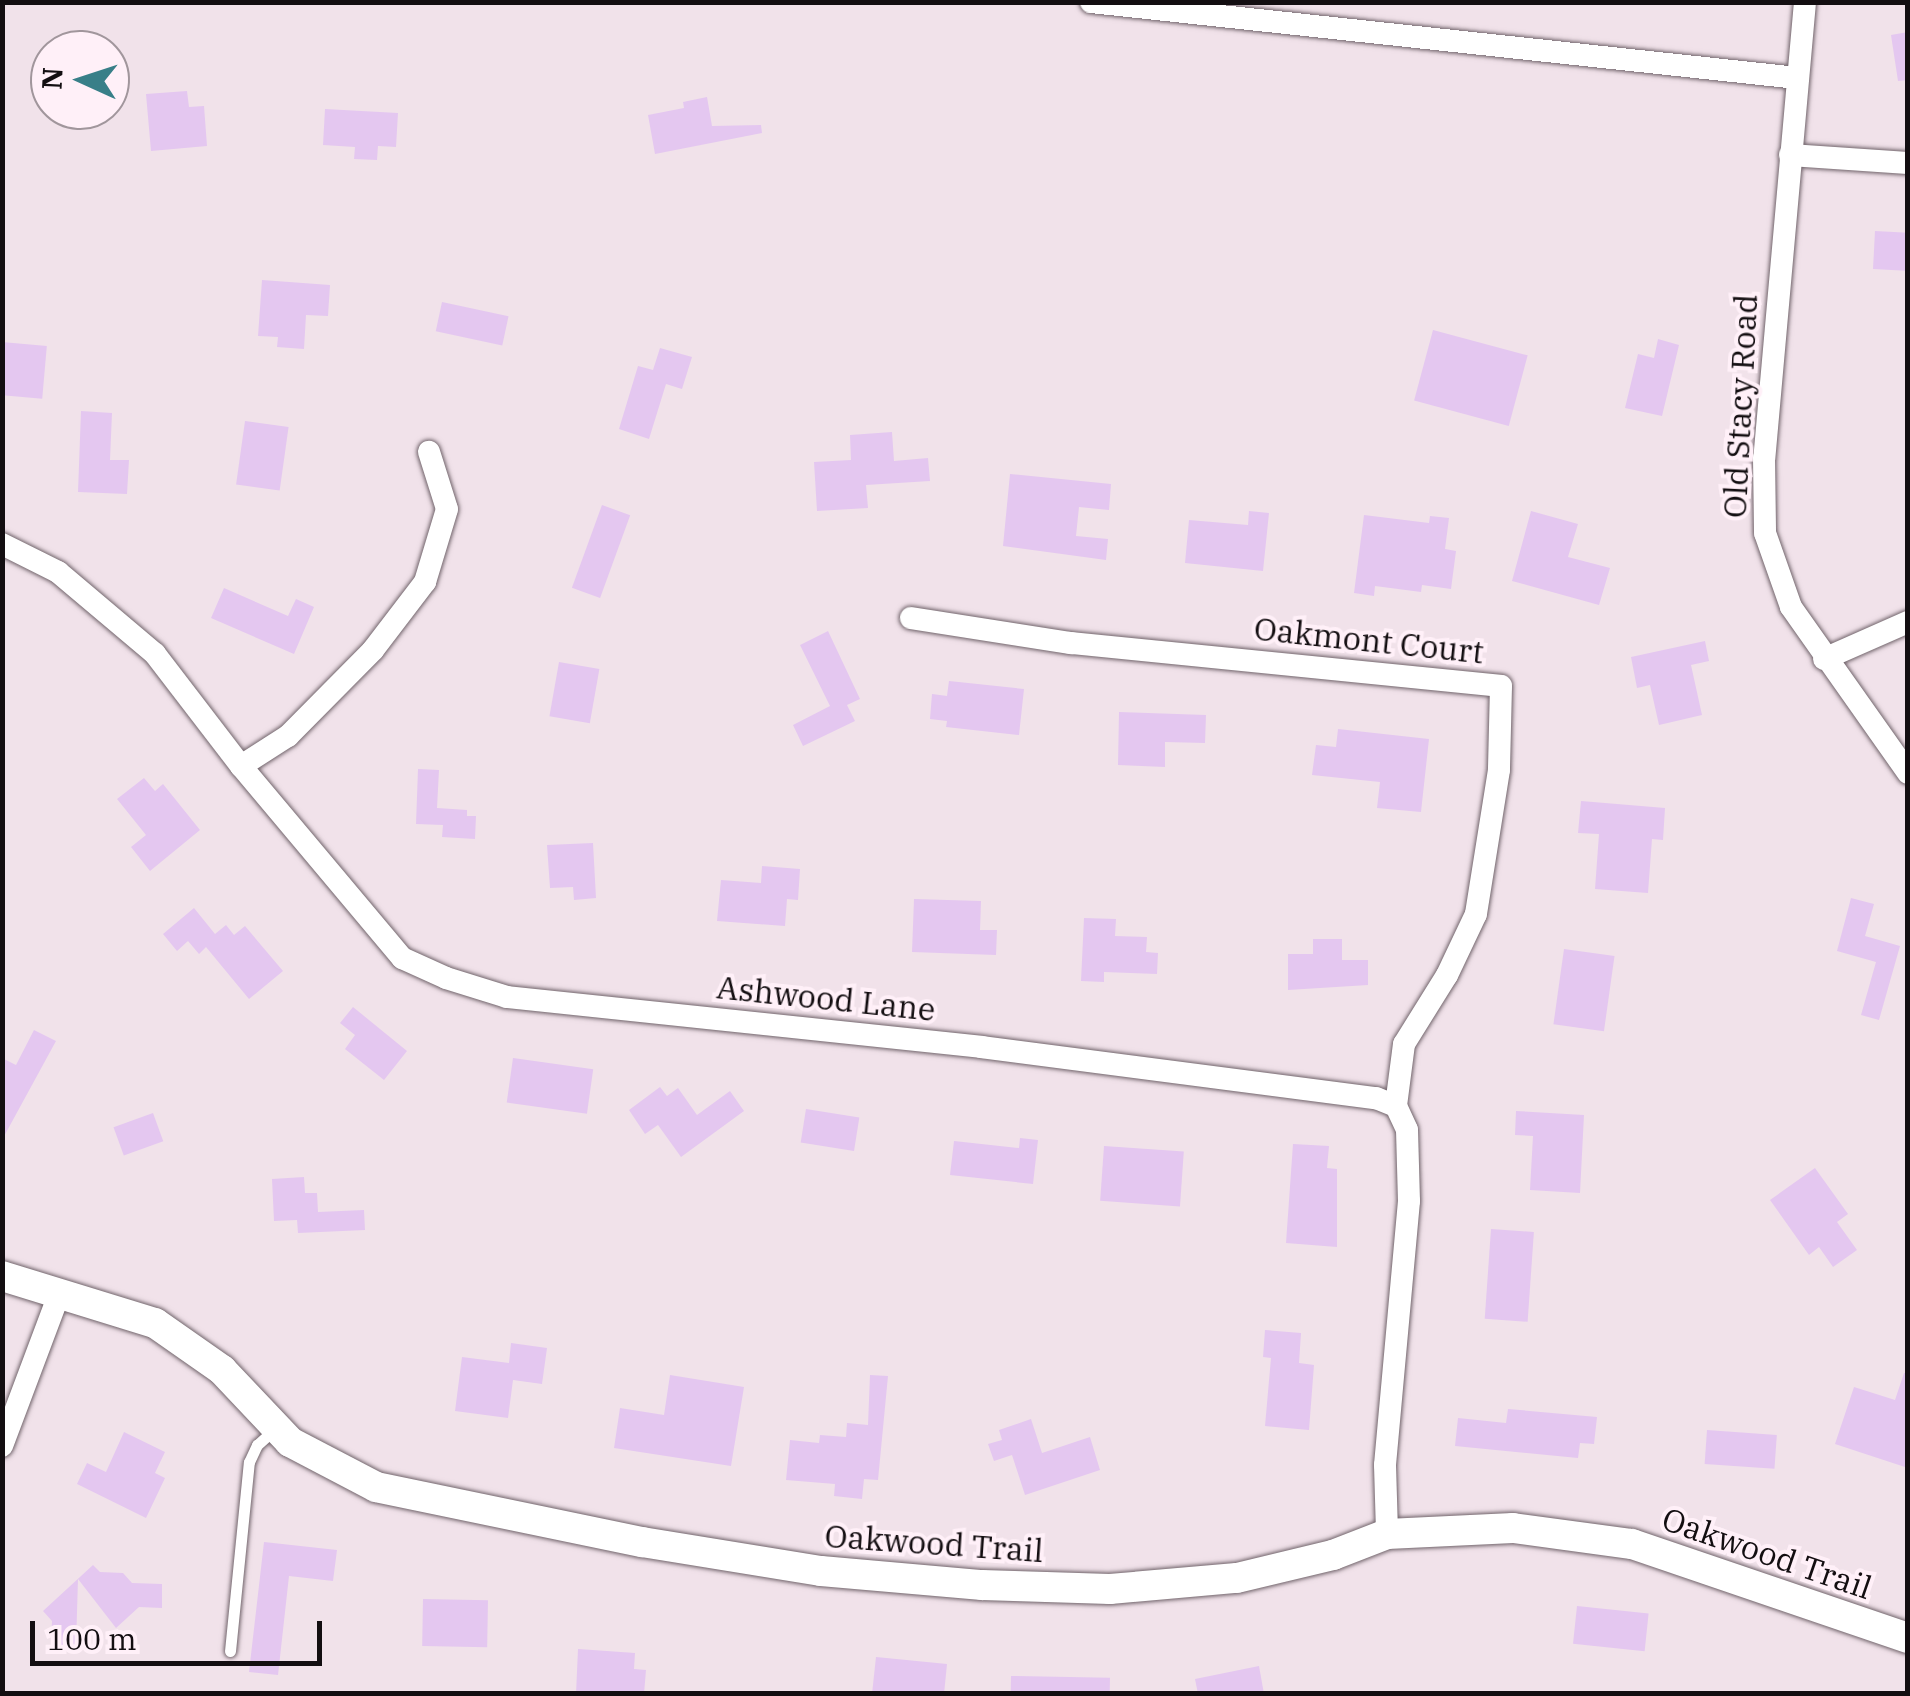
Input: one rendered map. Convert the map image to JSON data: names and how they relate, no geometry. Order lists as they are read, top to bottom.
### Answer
{
  "streets": {
    "street": [
      "Old Stacy Road",
      "Oakmont Court",
      "Ashwood Lane",
      "Oakwood Trail"
    ]
  },
  "crossings": [
    ["Oakmont Court", "Ashwood Lane"]
  ],
  "scale_bar": "100 m",
  "north": "left"
}
